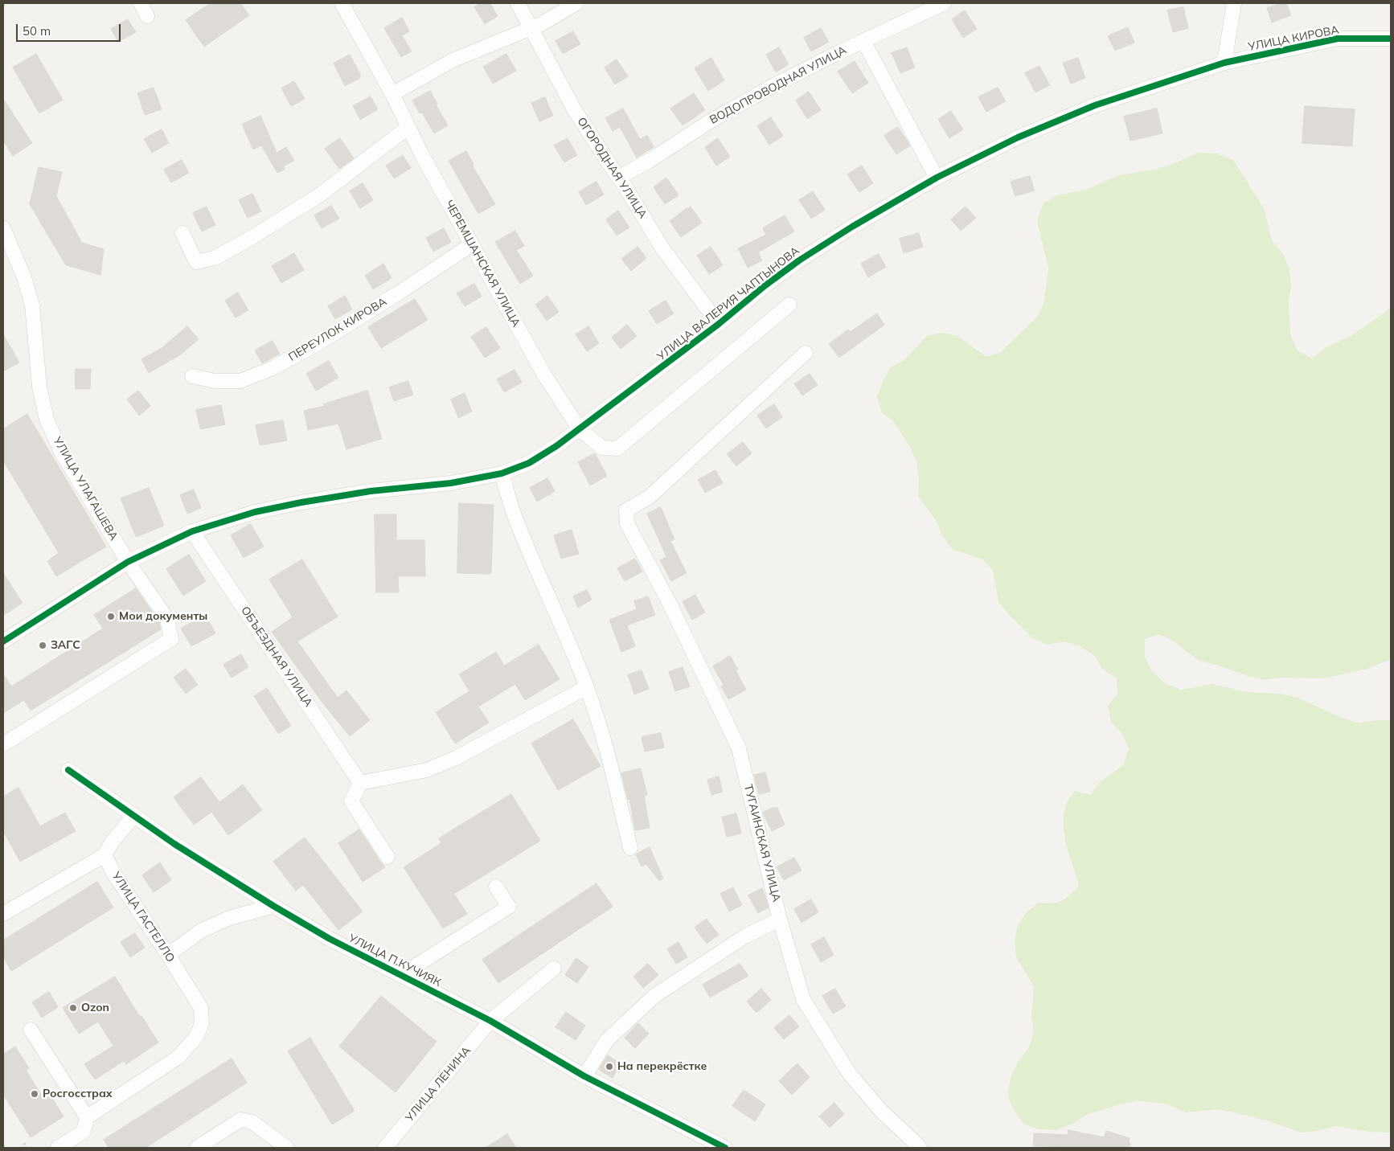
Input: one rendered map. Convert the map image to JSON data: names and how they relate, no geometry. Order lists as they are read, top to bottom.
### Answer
{
  "streets": {
    "street": [
      "УЛИЦА КИРОВА",
      "ВОДОПРОВОДНАЯ УЛИЦА",
      "ОГОРОДНАЯ УЛИЦА",
      "ЧЕРЕМШАНСКАЯ УЛИЦА",
      "УЛИЦА ВАЛЕРИЯ ЧАПТЫНОВА",
      "ПЕРЕУЛОК КИРОВА",
      "УЛИЦА УЛАГАШЕВА",
      "ОБЪЕЗДНАЯ УЛИЦА",
      "ТУГАИНСКАЯ УЛИЦА",
      "УЛИЦА ГАСТЕЛЛО",
      "УЛИЦА П.КУЧИЯК",
      "УЛИЦА ЛЕНИНА"
    ]
  },
  "crossings": [
    ["УЛИЦА КИРОВА", "УЛИЦА ВАЛЕРИЯ ЧАПТЫНОВА"],
    ["ВОДОПРОВОДНАЯ УЛИЦА", "ОГОРОДНАЯ УЛИЦА"],
    ["ОГОРОДНАЯ УЛИЦА", "УЛИЦА ВАЛЕРИЯ ЧАПТЫНОВА"],
    ["ЧЕРЕМШАНСКАЯ УЛИЦА", "УЛИЦА ВАЛЕРИЯ ЧАПТЫНОВА"],
    ["ЧЕРЕМШАНСКАЯ УЛИЦА", "ПЕРЕУЛОК КИРОВА"],
    ["УЛИЦА ВАЛЕРИЯ ЧАПТЫНОВА", "УЛИЦА УЛАГАШЕВА"],
    ["УЛИЦА ВАЛЕРИЯ ЧАПТЫНОВА", "ОБЪЕЗДНАЯ УЛИЦА"],
    ["УЛИЦА П.КУЧИЯК", "УЛИЦА ЛЕНИНА"]
  ],
  "places": [
    "Мои документы",
    "ЗАГС",
    "Ozon",
    "На перекрёстке",
    "Росгосстрах"
  ],
  "scale_bar": "50 m"
}
